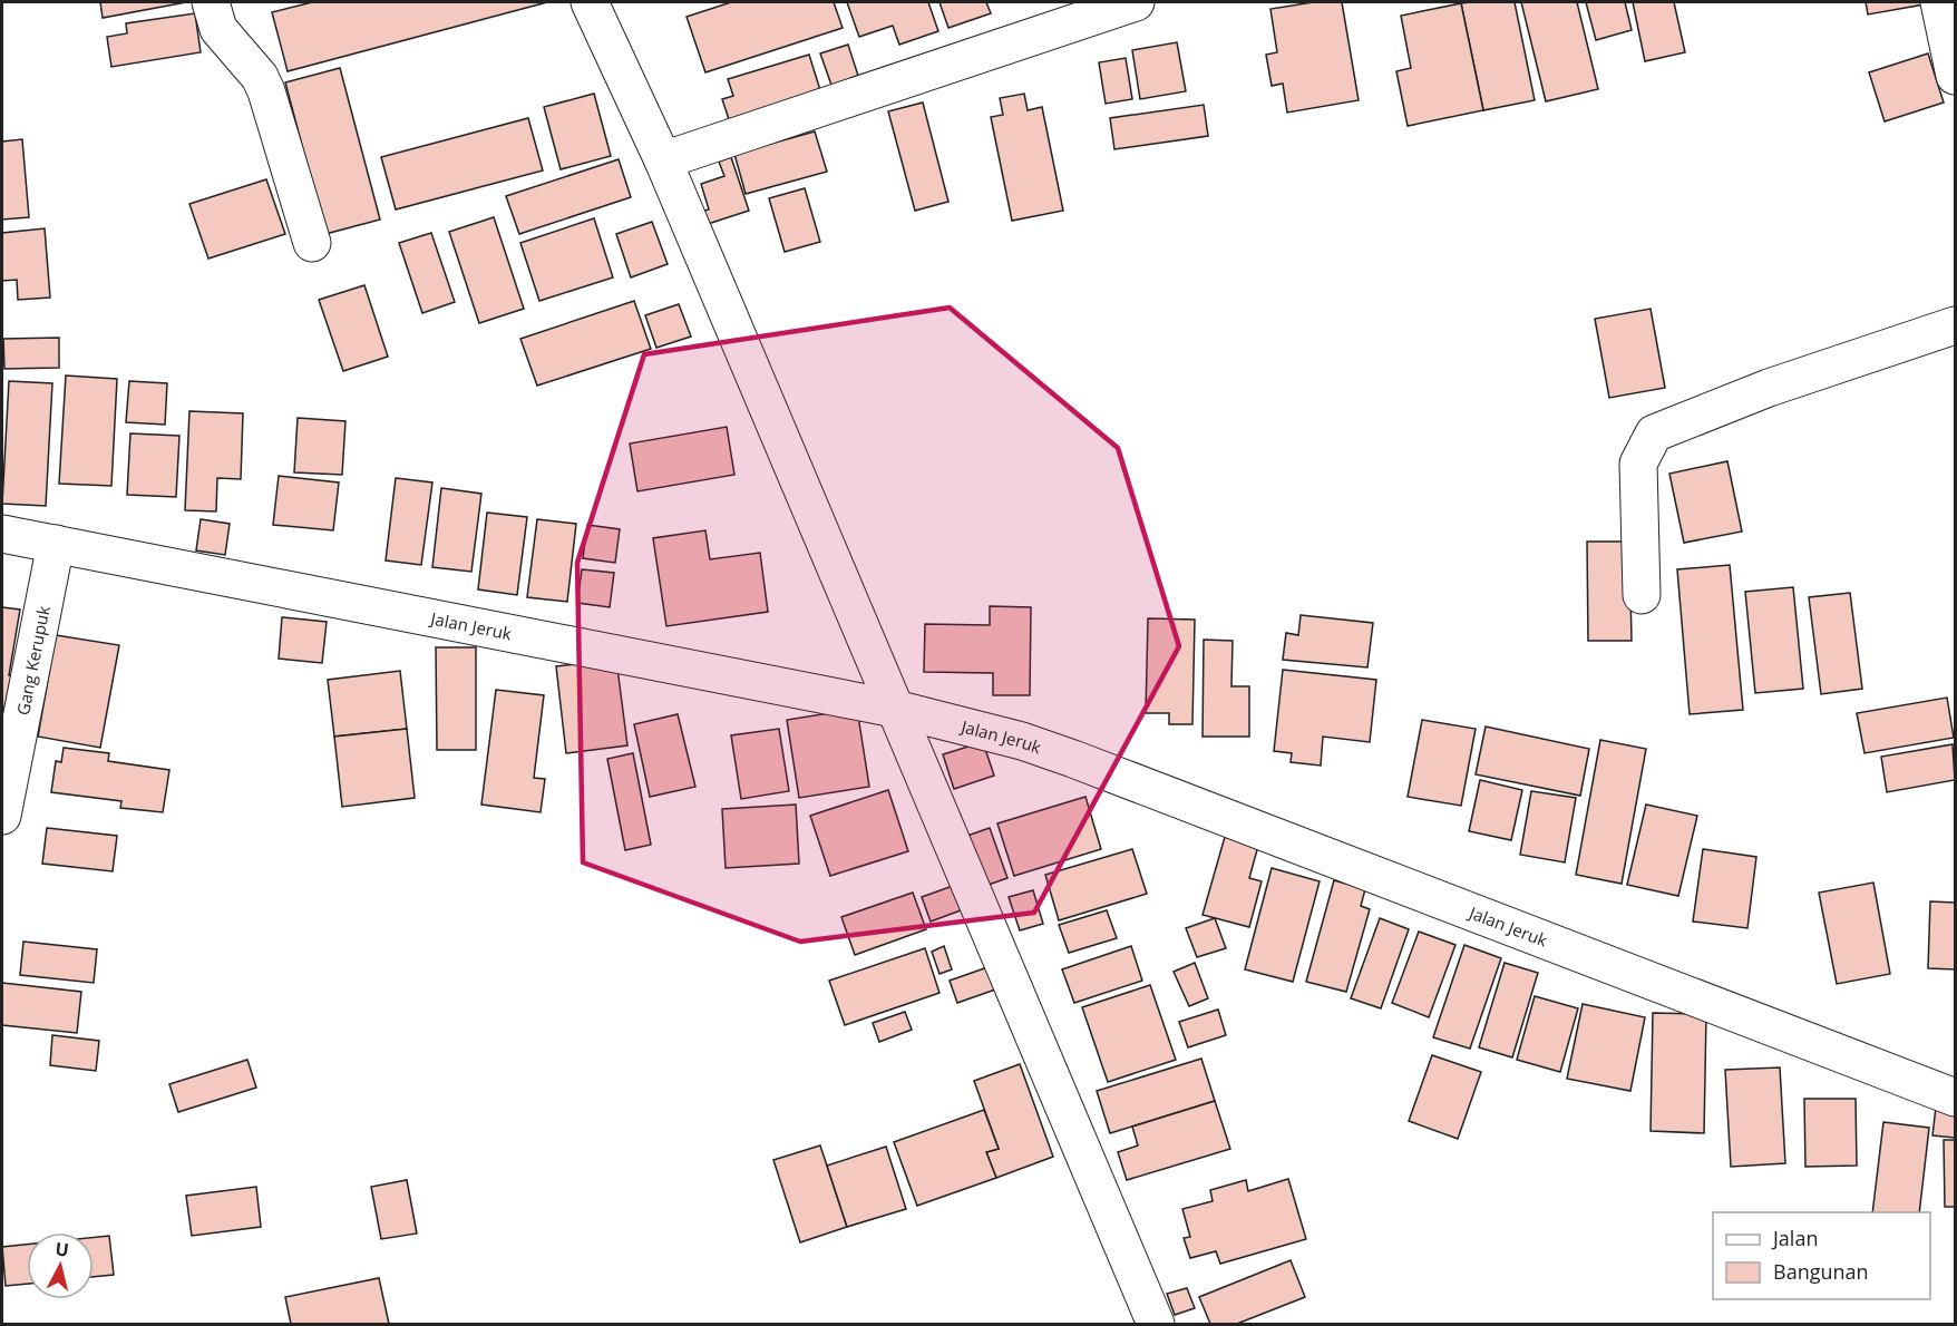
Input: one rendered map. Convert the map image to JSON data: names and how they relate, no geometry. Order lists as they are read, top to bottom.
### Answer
{
  "streets": {
    "street": ["Jalan Jeruk", "Gang Kerupuk"]
  },
  "crossings": [
    ["Jalan Jeruk", "Gang Kerupuk"]
  ],
  "legend": ["Jalan", "Bangunan"],
  "north": "top"
}
